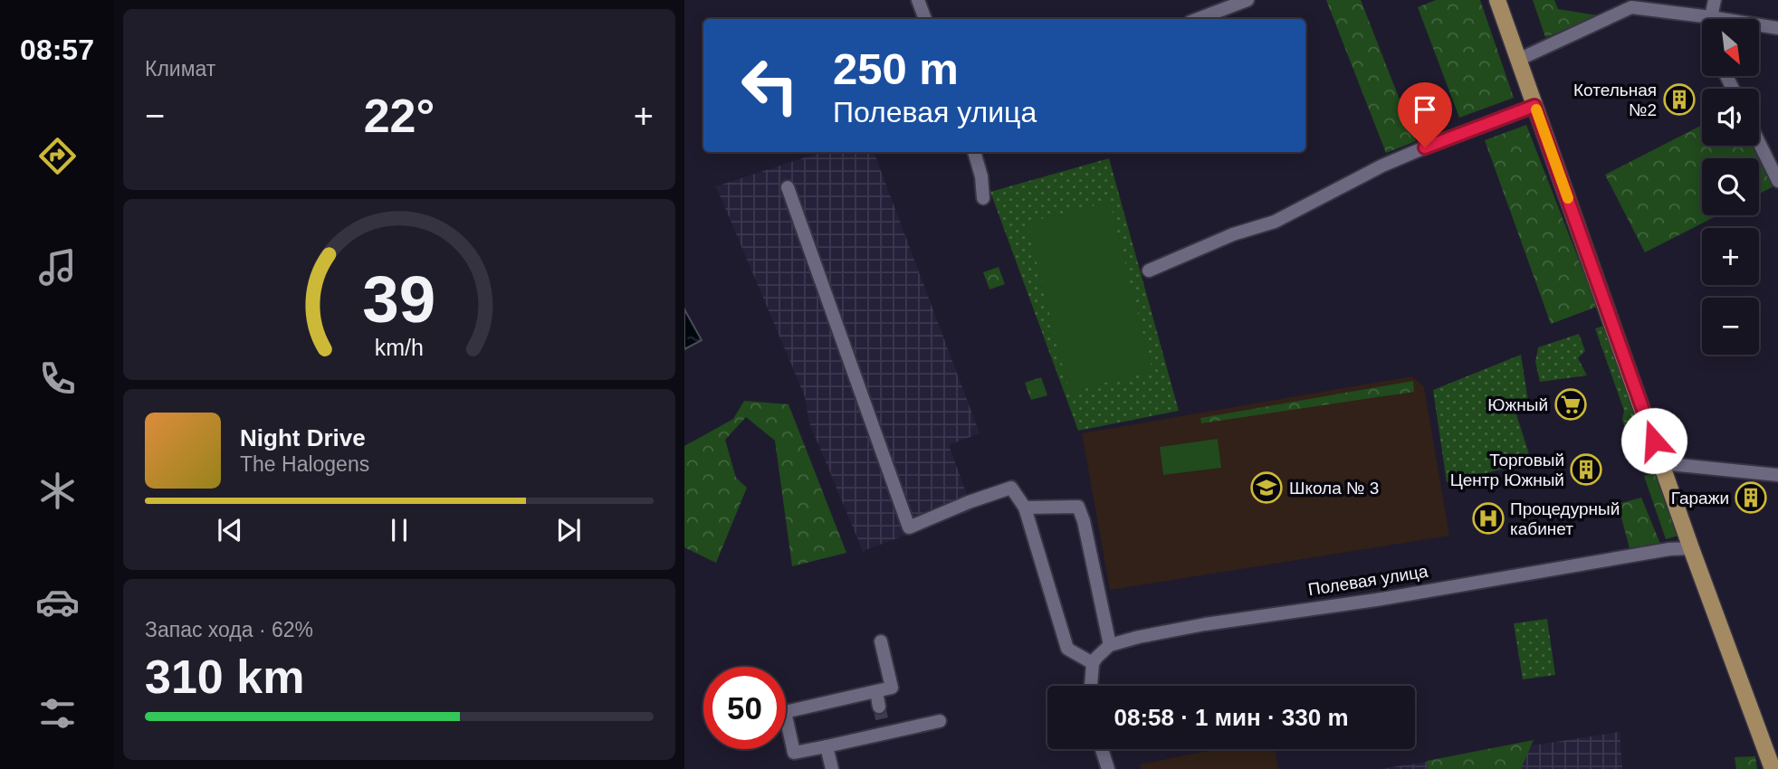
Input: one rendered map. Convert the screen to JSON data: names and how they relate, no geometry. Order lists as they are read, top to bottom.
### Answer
{
  "streets": {
    "street": ["Полевая улица"]
  },
  "places": {
    "building": ["Котельная №2", "Торговый Центр Южный", "Гаражи"],
    "supermarket": ["Южный"],
    "school or university": ["Школа № 3"],
    "hospital": ["Процедурный кабинет"]
  },
  "north": "bottom right",
  "page": {
    "tabs": "08:57",
    "tile": [
      "Климат",
      ["Запас хода · 62%", "310 km"]
    ],
    "map_buttons": ["+", "−"],
    "turn": ["250 m", "Полевая улица"],
    "heat": ["−", "22°", "+"],
    "song": ["Night Drive", "The Halogens"],
    "limit": "50",
    "trip": "08:58 · 1 мин · 330 m",
    "gauge": ["39", "km/h"]
  }
}
